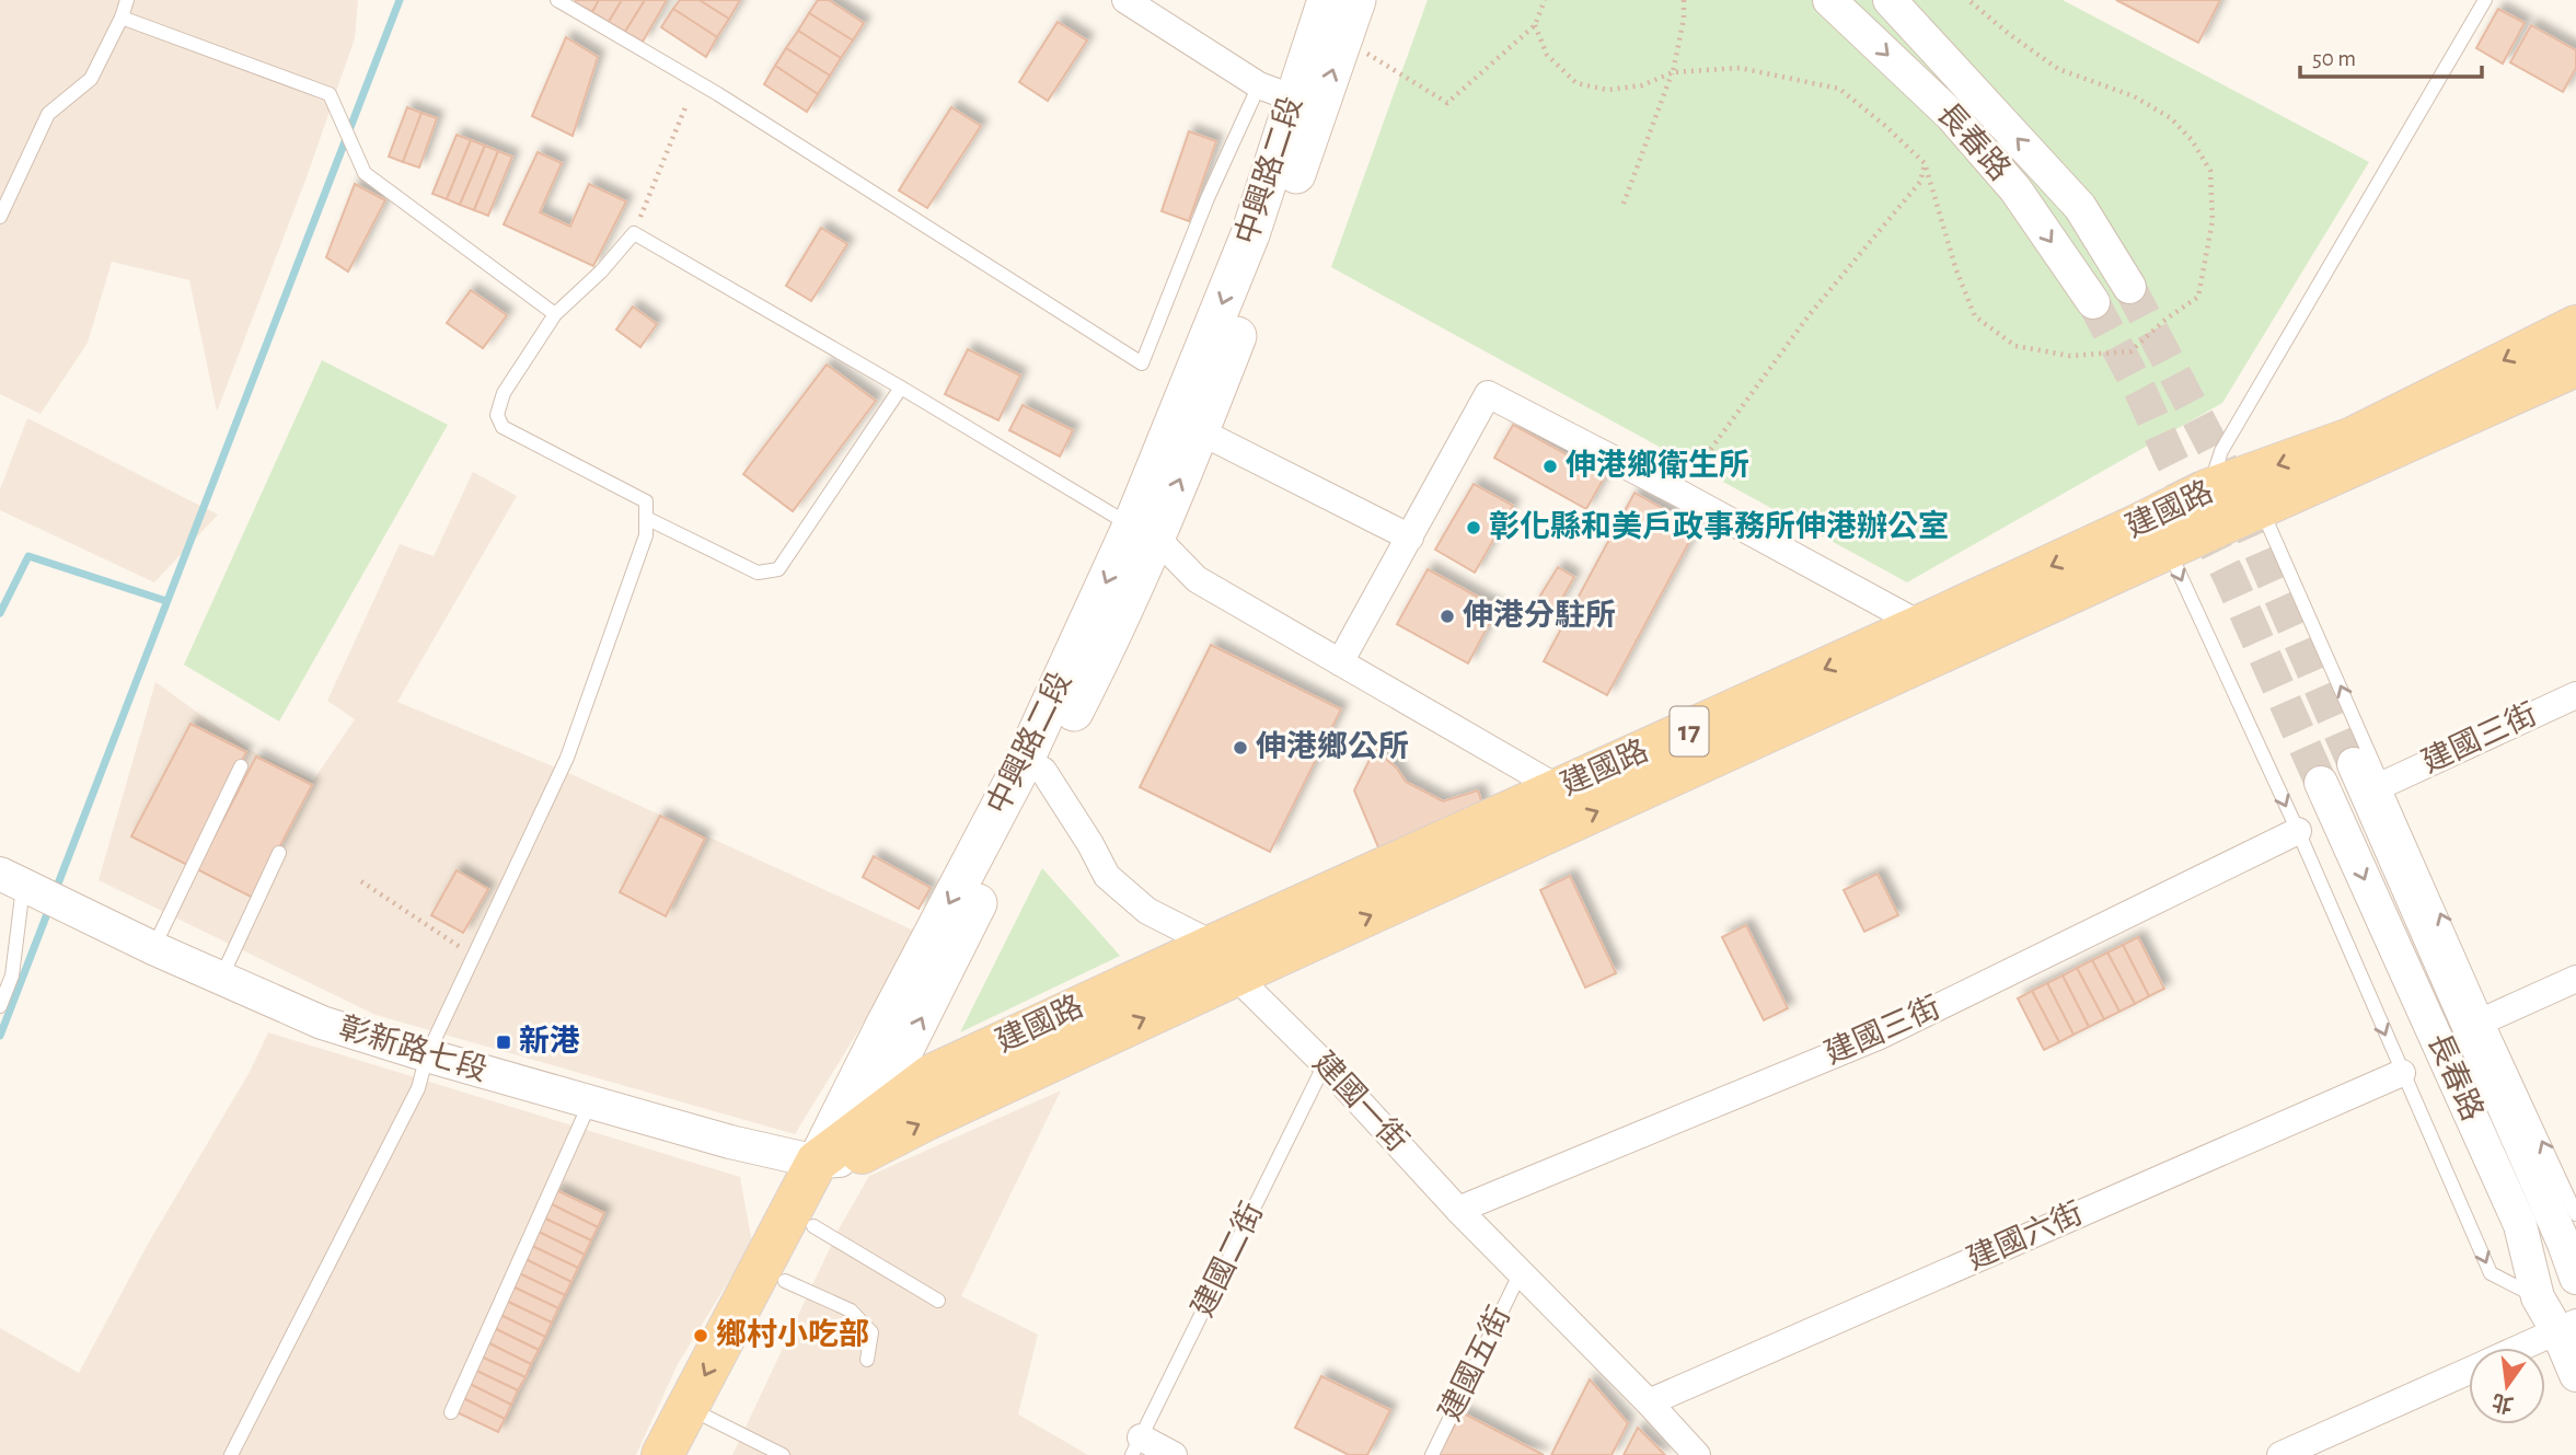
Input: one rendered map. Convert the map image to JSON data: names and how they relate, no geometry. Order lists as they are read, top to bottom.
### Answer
{
  "streets": {
    "main road": ["中興路二段", "建國路", "17"],
    "street": [
      "長春路",
      "建國三街",
      "彰新路七段",
      "建國一街",
      "建國六街"
    ],
    "lane": ["建國二街", "建國五街"]
  },
  "crossings": [
    ["中興路二段", "建國路"],
    ["中興路二段", "彰新路七段"],
    ["中興路二段", "建國一街"],
    ["建國路", "彰新路七段"],
    ["建國路", "建國一街"],
    ["建國三街", "建國一街"],
    ["建國一街", "建國六街"],
    ["建國一街", "建國二街"],
    ["建國一街", "建國五街"]
  ],
  "places": {
    "other": [
      "伸港鄉衛生所",
      "彰化縣和美戶政事務所伸港辦公室",
      "伸港分駐所",
      "伸港鄉公所",
      "鄉村小吃部"
    ],
    "transit": ["新港"]
  },
  "scale_bar": "50 m",
  "north": "bottom"
}
